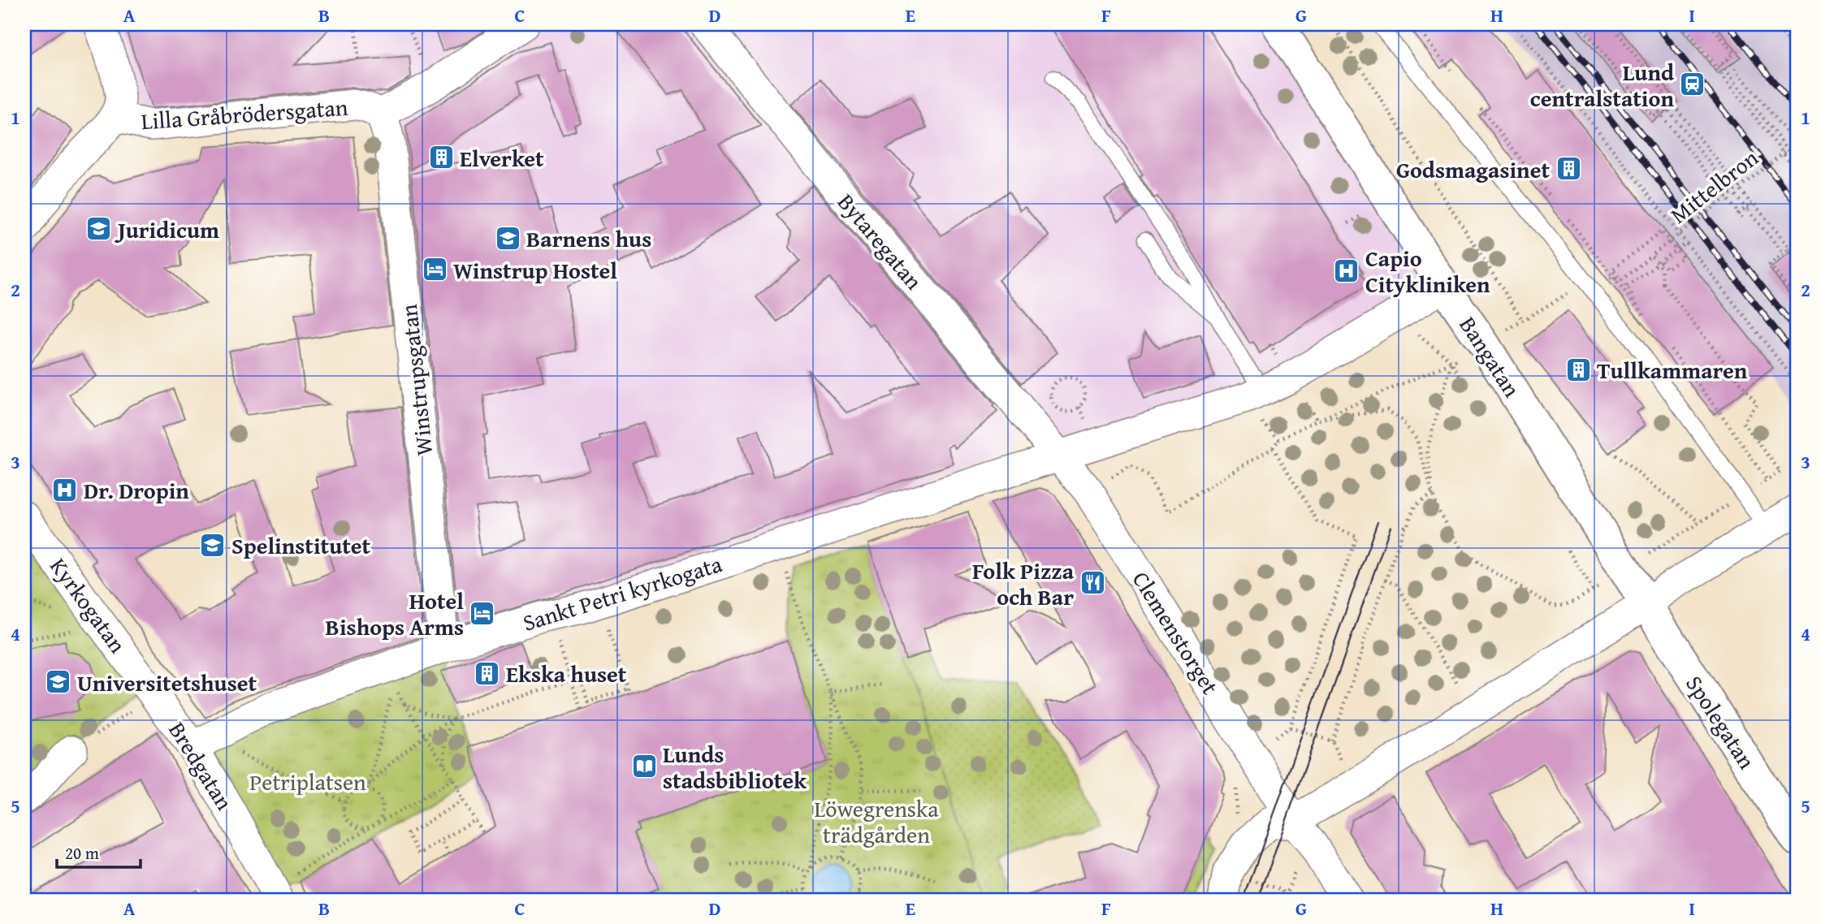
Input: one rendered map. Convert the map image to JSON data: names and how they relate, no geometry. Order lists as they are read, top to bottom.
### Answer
{
  "streets": {
    "street": [
      "Lilla Gråbrödersgatan",
      "Bytaregatan",
      "Bangatan",
      "Winstrupsgatan",
      "Sankt Petri kyrkogata",
      "Kyrkogatan",
      "Clemenstorget",
      "Spolegatan",
      "Bredgatan"
    ],
    "path": ["Mittelbron"]
  },
  "crossings": [
    ["Lilla Gråbrödersgatan", "Winstrupsgatan"],
    ["Bytaregatan", "Sankt Petri kyrkogata"],
    ["Bytaregatan", "Clemenstorget"],
    ["Bangatan", "Spolegatan"],
    ["Winstrupsgatan", "Sankt Petri kyrkogata"],
    ["Sankt Petri kyrkogata", "Clemenstorget"],
    ["Sankt Petri kyrkogata", "Bredgatan"],
    ["Kyrkogatan", "Bredgatan"]
  ],
  "parks": ["Petriplatsen", "Löwegrenska trädgården"],
  "places": {
    "station": ["Lund centralstation"],
    "building": [
      "Elverket",
      "Godsmagasinet",
      "Tullkammaren",
      "Ekska huset"
    ],
    "school or university": [
      "Juridicum",
      "Barnens hus",
      "Spelinstitutet",
      "Universitetshuset"
    ],
    "hotel": ["Winstrup Hostel", "Hotel Bishops Arms"],
    "hospital": ["Capio Citykliniken", "Dr. Dropin"],
    "restaurant": ["Folk Pizza och Bar"],
    "library": ["Lunds stadsbibliotek"]
  },
  "scale_bar": "20 m",
  "grid": {
    "columns": [
      "A",
      "B",
      "C",
      "D",
      "E",
      "F",
      "G",
      "H",
      "I"
    ],
    "rows": [
      "1",
      "2",
      "3",
      "4",
      "5"
    ]
  }
}
